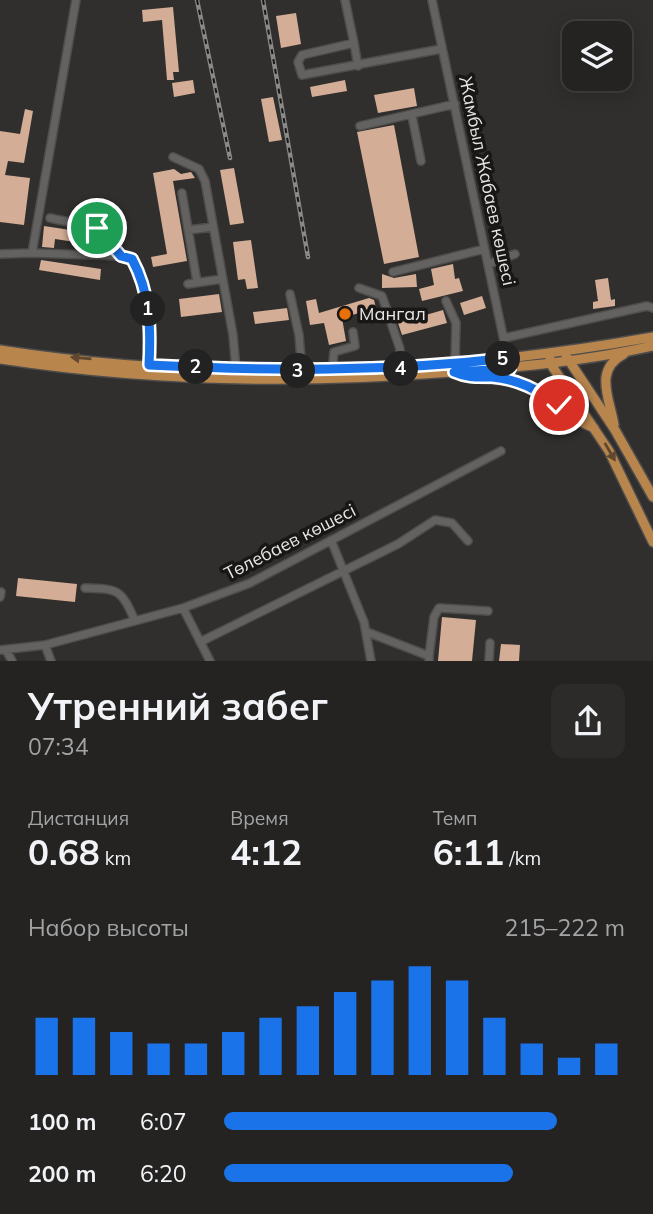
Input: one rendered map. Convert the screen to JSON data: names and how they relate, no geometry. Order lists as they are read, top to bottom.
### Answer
{
  "streets": {
    "street": ["Жамбыл Жабаев көшесі", "Төлебаев көшесі"]
  },
  "places": ["Мангал"],
  "page": {
    "pins": [
      "1",
      "5",
      "2",
      "4",
      "3"
    ],
    "heading": ["Утренний забег", "07:34"],
    "stats": [
      ["Дистанция", "0.68 km"],
      ["Время", "4:12"],
      ["Темп", "6:11 /km"]
    ],
    "chart": ["Набор высоты", "215–222 m"],
    "list": [
      {
        "name": "100 m",
        "note": "6:07"
      },
      {
        "name": "200 m",
        "note": "6:20"
      }
    ]
  }
}
